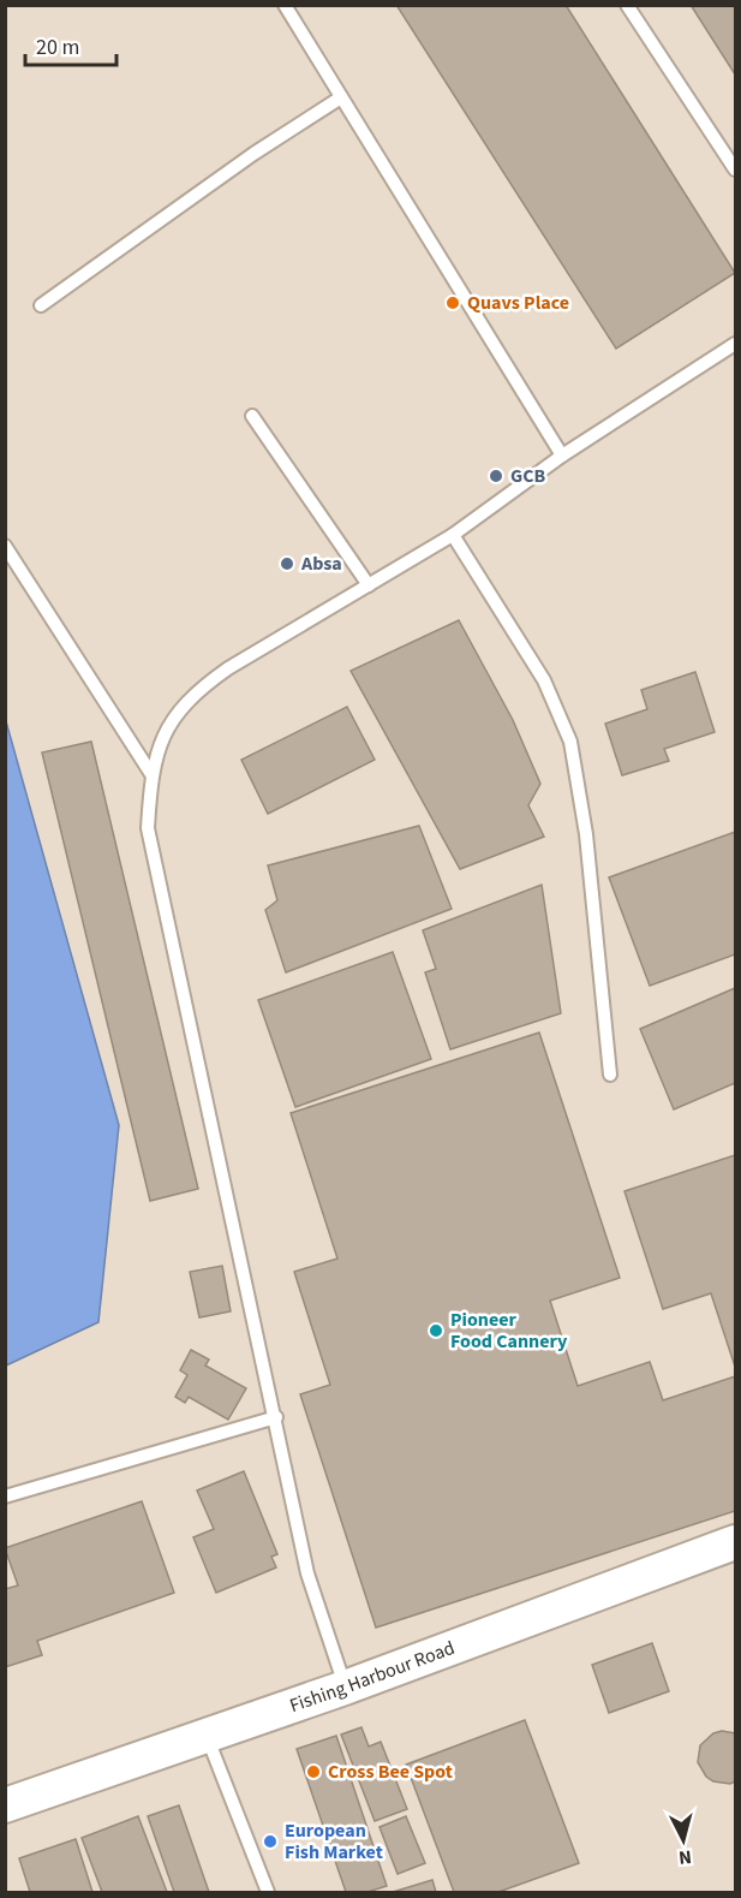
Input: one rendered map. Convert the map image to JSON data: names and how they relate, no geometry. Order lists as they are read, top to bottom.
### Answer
{
  "streets": {
    "street": ["Fishing Harbour Road"]
  },
  "places": [
    "Quavs Place",
    "GCB",
    "Absa",
    "Pioneer Food Cannery",
    "Cross Bee Spot",
    "European Fish Market"
  ],
  "scale_bar": "20 m",
  "north": "bottom"
}
